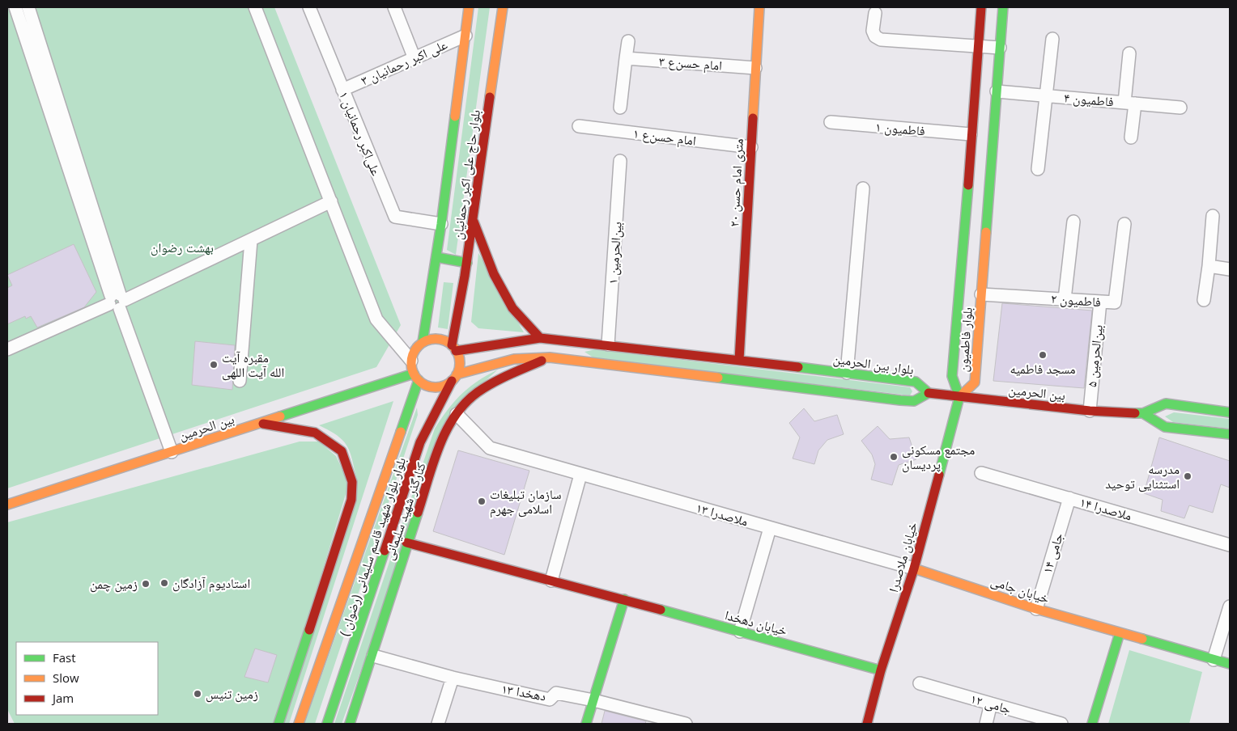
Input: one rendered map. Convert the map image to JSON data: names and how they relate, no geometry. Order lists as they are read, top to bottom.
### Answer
{
  "streets": {
    "street": [
      "علی اکبر رحمانیان ۳",
      "امام حسن‌ع ۳",
      "فاطمیون ۴",
      "فاطمیون ۱",
      "علی‌اکبر رحمانیان ۱",
      "امام حسن‌ع ۱",
      "بلوار حاج علی اکبر رحمانیان",
      "۲۰ متری امام حسن",
      "بین‌الحرمین ۱",
      "فاطمیون ۲",
      "بلوار فاطمیون",
      "بین‌الحرمین ۵",
      "بلوار بین الحرمین",
      "بین الحرمین",
      "ملاصدرا ۱۴",
      "کنارگذر شهید سلیمانی",
      "ملاصدرا ۱۳",
      "بلوار بلوار شهید قاسم سلیمانی (رضوان )",
      "جامی ۱۴",
      "خیابان ملاصدرا",
      "خیابان جامی",
      "خیابان دهخدا",
      "دهخدا ۱۳",
      "جامی ۱۲"
    ]
  },
  "crossings": [
    ["علی اکبر رحمانیان ۳", "علی‌اکبر رحمانیان ۱"],
    ["علی اکبر رحمانیان ۳", "بلوار حاج علی اکبر رحمانیان"],
    ["امام حسن‌ع ۳", "۲۰ متری امام حسن"],
    ["فاطمیون ۴", "بلوار فاطمیون"],
    ["فاطمیون ۱", "بلوار فاطمیون"],
    ["علی‌اکبر رحمانیان ۱", "بلوار حاج علی اکبر رحمانیان"],
    ["امام حسن‌ع ۱", "۲۰ متری امام حسن"],
    ["بلوار حاج علی اکبر رحمانیان", "بلوار بین الحرمین"],
    ["بلوار حاج علی اکبر رحمانیان", "بین الحرمین"],
    ["بلوار حاج علی اکبر رحمانیان", "بلوار بلوار شهید قاسم سلیمانی (رضوان )"],
    ["۲۰ متری امام حسن", "بلوار بین الحرمین"],
    ["بین‌الحرمین ۱", "بلوار بین الحرمین"],
    ["فاطمیون ۲", "بلوار فاطمیون"],
    ["فاطمیون ۲", "بین‌الحرمین ۵"],
    ["بلوار فاطمیون", "بین الحرمین"],
    ["بلوار فاطمیون", "خیابان ملاصدرا"],
    ["بین‌الحرمین ۵", "بین الحرمین"],
    ["بلوار بین الحرمین", "بین الحرمین"],
    ["بلوار بین الحرمین", "بلوار بلوار شهید قاسم سلیمانی (رضوان )"],
    ["بین الحرمین", "بلوار بلوار شهید قاسم سلیمانی (رضوان )"],
    ["بین الحرمین", "خیابان ملاصدرا"],
    ["ملاصدرا ۱۴", "جامی ۱۴"],
    ["کنارگذر شهید سلیمانی", "ملاصدرا ۱۳"],
    ["کنارگذر شهید سلیمانی", "خیابان دهخدا"],
    ["ملاصدرا ۱۳", "خیابان ملاصدرا"],
    ["ملاصدرا ۱۳", "خیابان جامی"],
    ["جامی ۱۴", "خیابان جامی"],
    ["خیابان ملاصدرا", "خیابان جامی"],
    ["خیابان ملاصدرا", "خیابان دهخدا"]
  ],
  "parks": ["بهشت رضوان"],
  "places": [
    "مسجد فاطمیه",
    "مقبره آیت الله آیت اللهی",
    "مجتمع مسکونی پردیسان",
    "مدرسه استثنایی توحید",
    "سازمان تبلیغات اسلامی جهرم",
    "استادیوم آزادگان",
    "زمین چمن",
    "زمین تنیس"
  ],
  "legend": ["Fast", "Slow", "Jam"]
}
